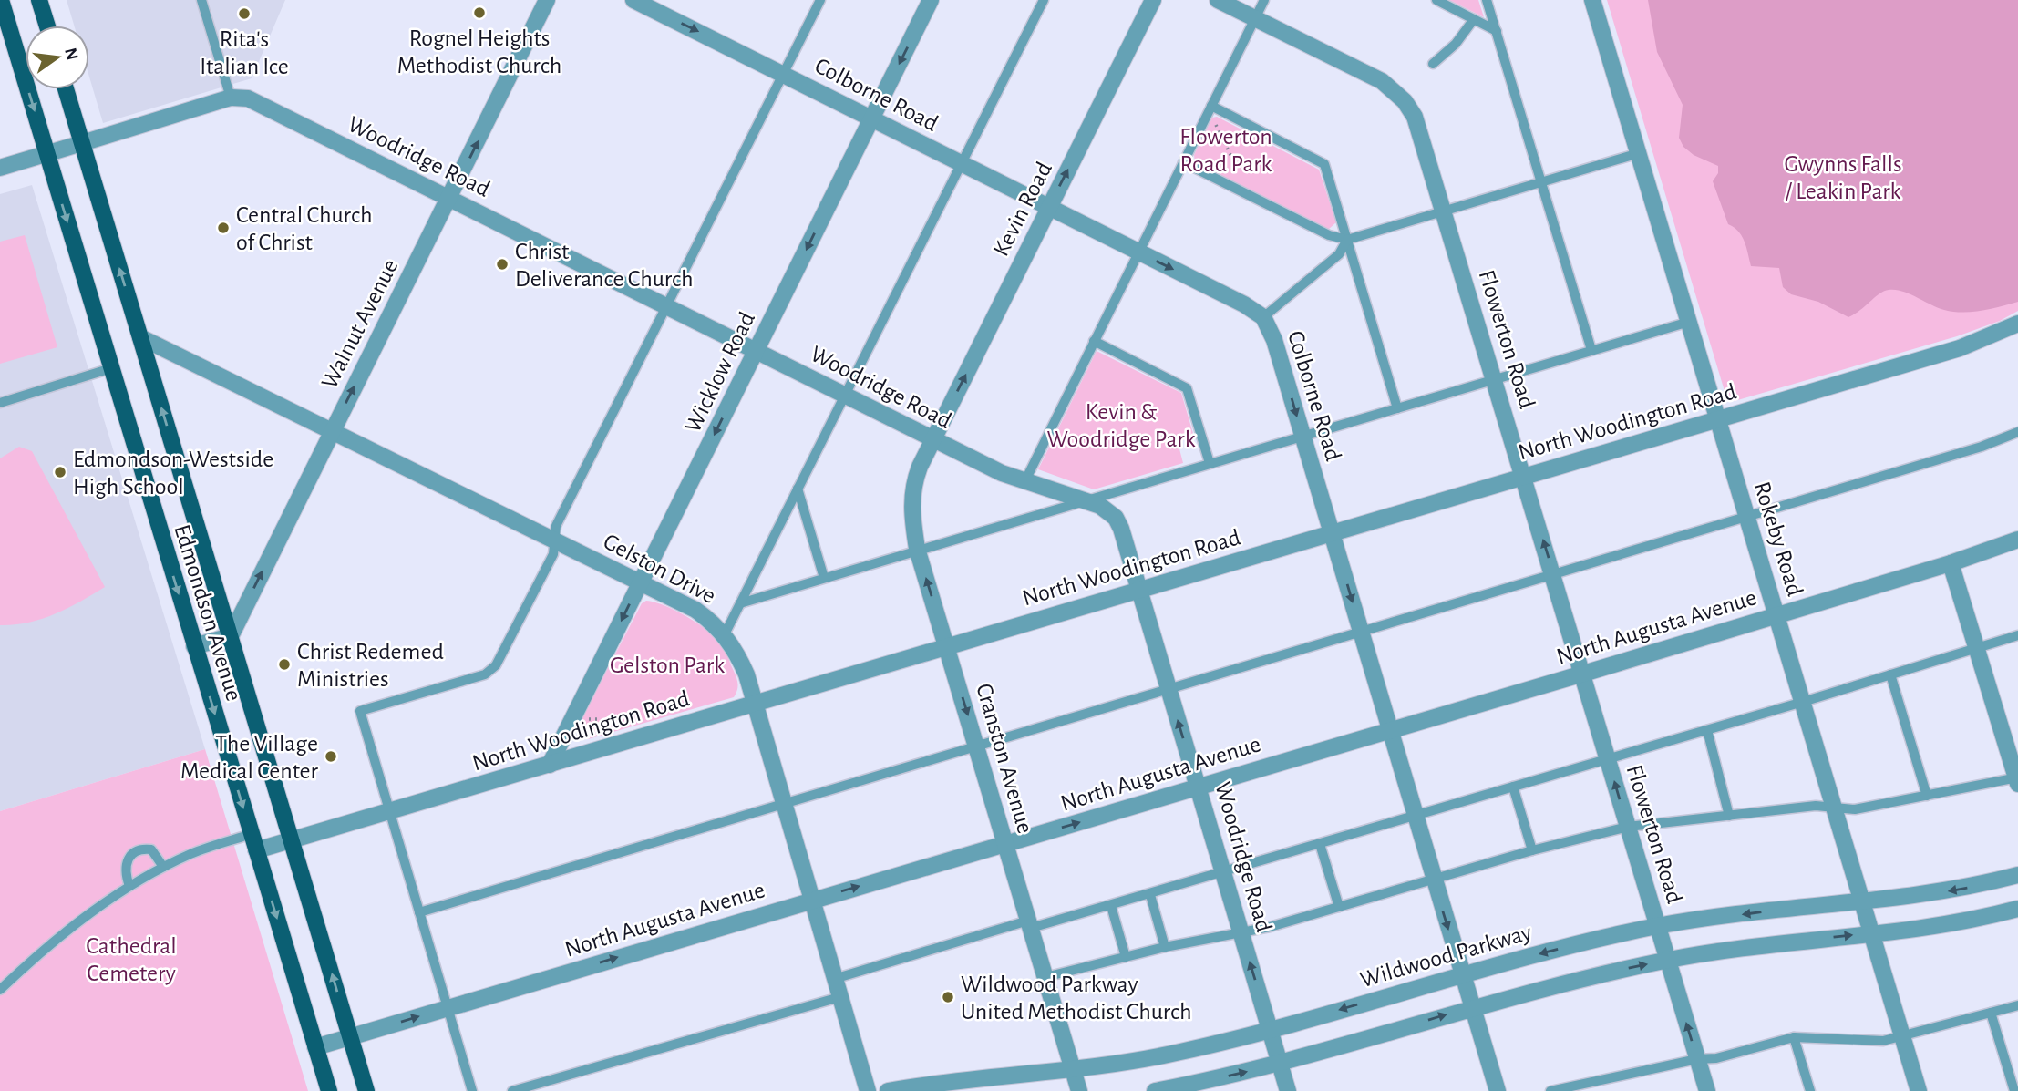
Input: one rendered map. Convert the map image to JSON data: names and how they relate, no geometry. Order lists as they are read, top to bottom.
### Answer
{
  "streets": {
    "main road": ["Edmondson Avenue"],
    "street": [
      "Colborne Road",
      "Woodridge Road",
      "Kevin Road",
      "Walnut Avenue",
      "Flowerton Road",
      "Wicklow Road",
      "North Woodington Road",
      "Rokeby Road",
      "Gelston Drive",
      "North Augusta Avenue",
      "Cranston Avenue",
      "Wildwood Parkway"
    ]
  },
  "crossings": [
    ["Colborne Road", "Kevin Road"],
    ["Colborne Road", "Wicklow Road"],
    ["Colborne Road", "North Woodington Road"],
    ["Colborne Road", "North Augusta Avenue"],
    ["Colborne Road", "Wildwood Parkway"],
    ["Woodridge Road", "Kevin Road"],
    ["Woodridge Road", "Walnut Avenue"],
    ["Woodridge Road", "Wicklow Road"],
    ["Woodridge Road", "North Woodington Road"],
    ["Woodridge Road", "North Augusta Avenue"],
    ["Woodridge Road", "Cranston Avenue"],
    ["Woodridge Road", "Wildwood Parkway"],
    ["Kevin Road", "Cranston Avenue"],
    ["Walnut Avenue", "Gelston Drive"],
    ["Walnut Avenue", "Edmondson Avenue"],
    ["Flowerton Road", "North Woodington Road"],
    ["Flowerton Road", "North Augusta Avenue"],
    ["Flowerton Road", "Wildwood Parkway"],
    ["Wicklow Road", "North Woodington Road"],
    ["Wicklow Road", "Gelston Drive"],
    ["North Woodington Road", "Rokeby Road"],
    ["North Woodington Road", "Gelston Drive"],
    ["North Woodington Road", "Edmondson Avenue"],
    ["North Woodington Road", "Cranston Avenue"],
    ["Rokeby Road", "North Augusta Avenue"],
    ["Rokeby Road", "Wildwood Parkway"],
    ["Gelston Drive", "Edmondson Avenue"],
    ["Gelston Drive", "North Augusta Avenue"],
    ["Edmondson Avenue", "North Augusta Avenue"],
    ["North Augusta Avenue", "Cranston Avenue"],
    ["Cranston Avenue", "Wildwood Parkway"]
  ],
  "one_way": [
    "Colborne Road",
    "Kevin Road",
    "Walnut Avenue",
    "Wicklow Road",
    "North Augusta Avenue"
  ],
  "parks": [
    "Flowerton Road Park",
    "Gwynns Falls / Leakin Park",
    "Kevin & Woodridge Park",
    "Gelston Park",
    "Cathedral Cemetery"
  ],
  "places": [
    "Rognel Heights Methodist Church",
    "Rita's Italian Ice",
    "Central Church of Christ",
    "Christ Deliverance Church",
    "Edmondson-Westside High School",
    "Christ Redemed Ministries",
    "The Village Medical Center",
    "Wildwood Parkway United Methodist Church"
  ],
  "north": "right"
}
